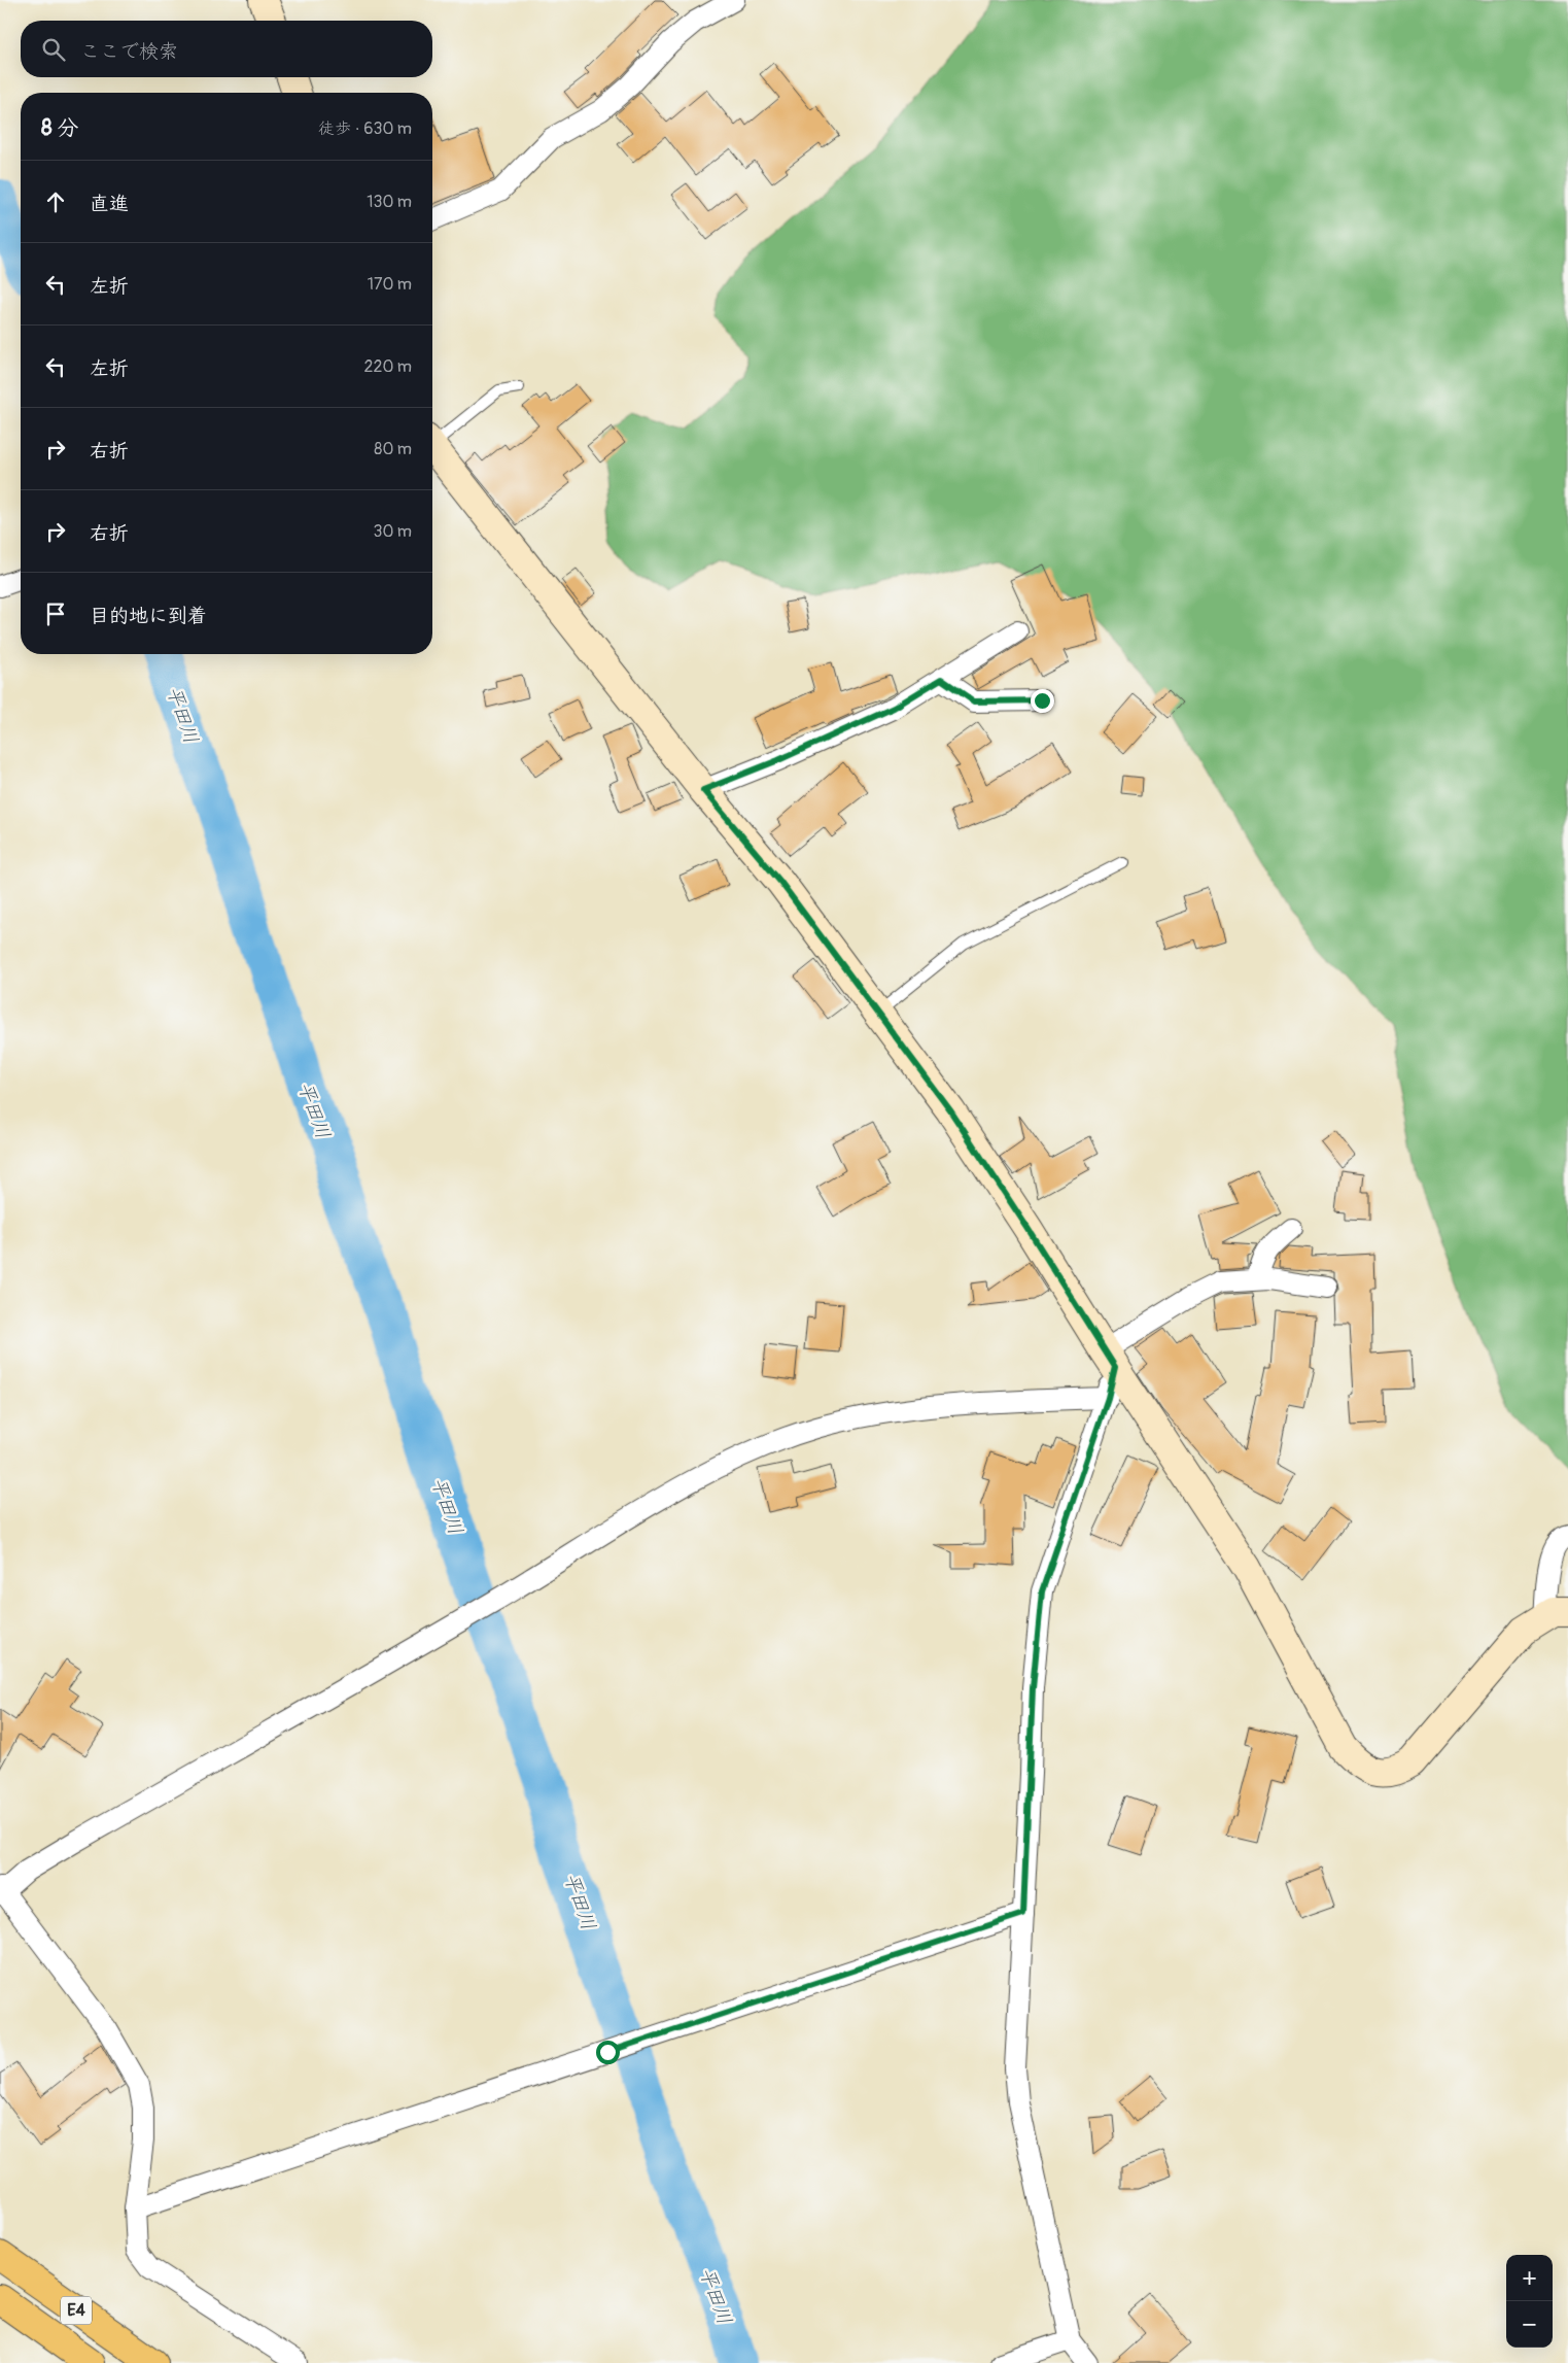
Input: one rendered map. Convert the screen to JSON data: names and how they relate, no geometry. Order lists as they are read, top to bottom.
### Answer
{
  "streets": {
    "highway": ["E4"]
  },
  "water": ["平田川"],
  "page": {
    "search": "ここで検索",
    "heading": ["8 分", "徒歩 · 630 m"],
    "list": [
      ["直進", "130 m"],
      ["左折", "170 m"],
      ["左折", "220 m"],
      ["右折", "80 m"],
      ["右折", "30 m"],
      "目的地に到着"
    ],
    "map_buttons": ["+", "−"]
  }
}
